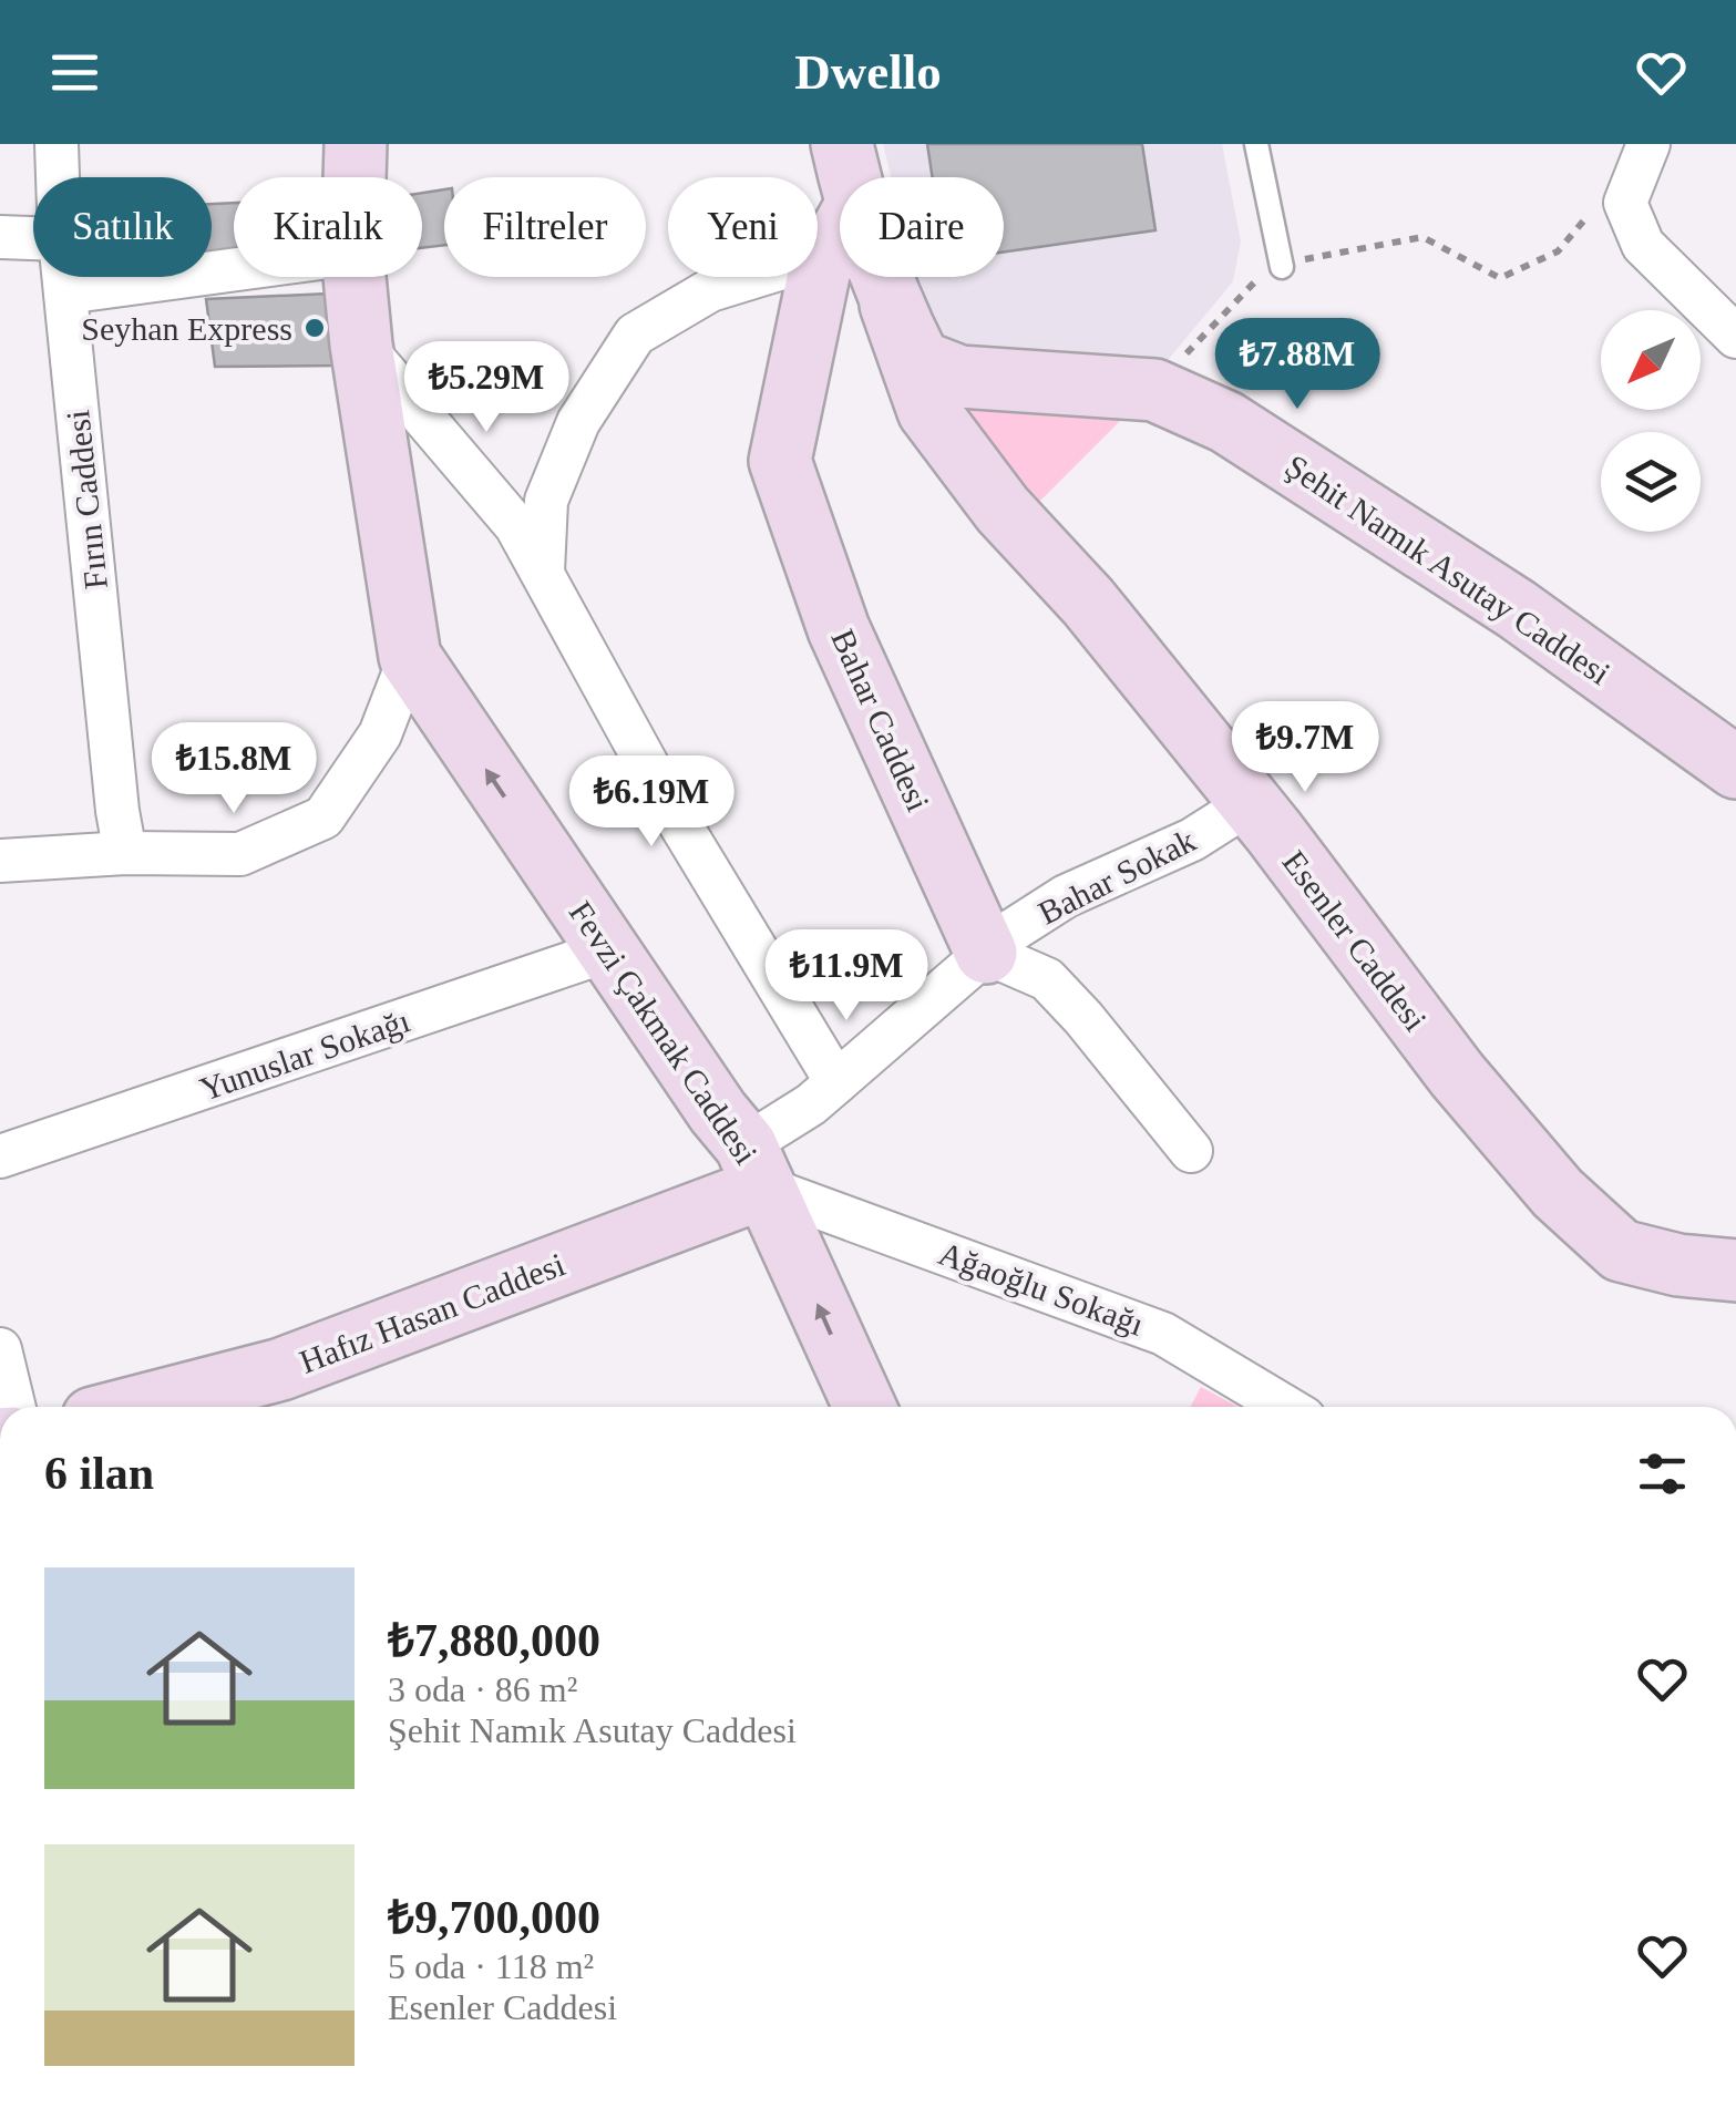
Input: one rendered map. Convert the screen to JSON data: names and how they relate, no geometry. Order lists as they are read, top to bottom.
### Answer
{
  "streets": {
    "street": [
      "Fırın Caddesi",
      "Şehit Namık Asutay Caddesi",
      "Bahar Caddesi",
      "Bahar Sokak",
      "Esenler Caddesi",
      "Fevzi Çakmak Caddesi",
      "Yunuslar Sokağı",
      "Ağaoğlu Sokağı",
      "Hafız Hasan Caddesi"
    ]
  },
  "crossings": [
    ["Şehit Namık Asutay Caddesi", "Esenler Caddesi"],
    ["Bahar Caddesi", "Bahar Sokak"],
    ["Bahar Sokak", "Esenler Caddesi"],
    ["Bahar Sokak", "Fevzi Çakmak Caddesi"],
    ["Bahar Sokak", "Ağaoğlu Sokağı"],
    ["Bahar Sokak", "Hafız Hasan Caddesi"],
    ["Fevzi Çakmak Caddesi", "Yunuslar Sokağı"],
    ["Fevzi Çakmak Caddesi", "Ağaoğlu Sokağı"],
    ["Fevzi Çakmak Caddesi", "Hafız Hasan Caddesi"],
    ["Ağaoğlu Sokağı", "Hafız Hasan Caddesi"]
  ],
  "places": ["Seyhan Express"],
  "north": "bottom left",
  "page": {
    "header": "Dwello",
    "chip": [
      "Satılık",
      "Kiralık",
      "Filtreler",
      "Yeni",
      "Daire"
    ],
    "price": [
      "₺7.88M",
      "₺5.29M",
      "₺9.7M",
      "₺15.8M",
      "₺6.19M",
      "₺11.9M"
    ],
    "heading": "6 ilan",
    "list": [
      {
        "name": "₺7,880,000",
        "note": "3 oda · 86 m² · Şehit Namık Asutay Caddesi"
      },
      {
        "name": "₺9,700,000",
        "note": "5 oda · 118 m² · Esenler Caddesi"
      }
    ]
  }
}
